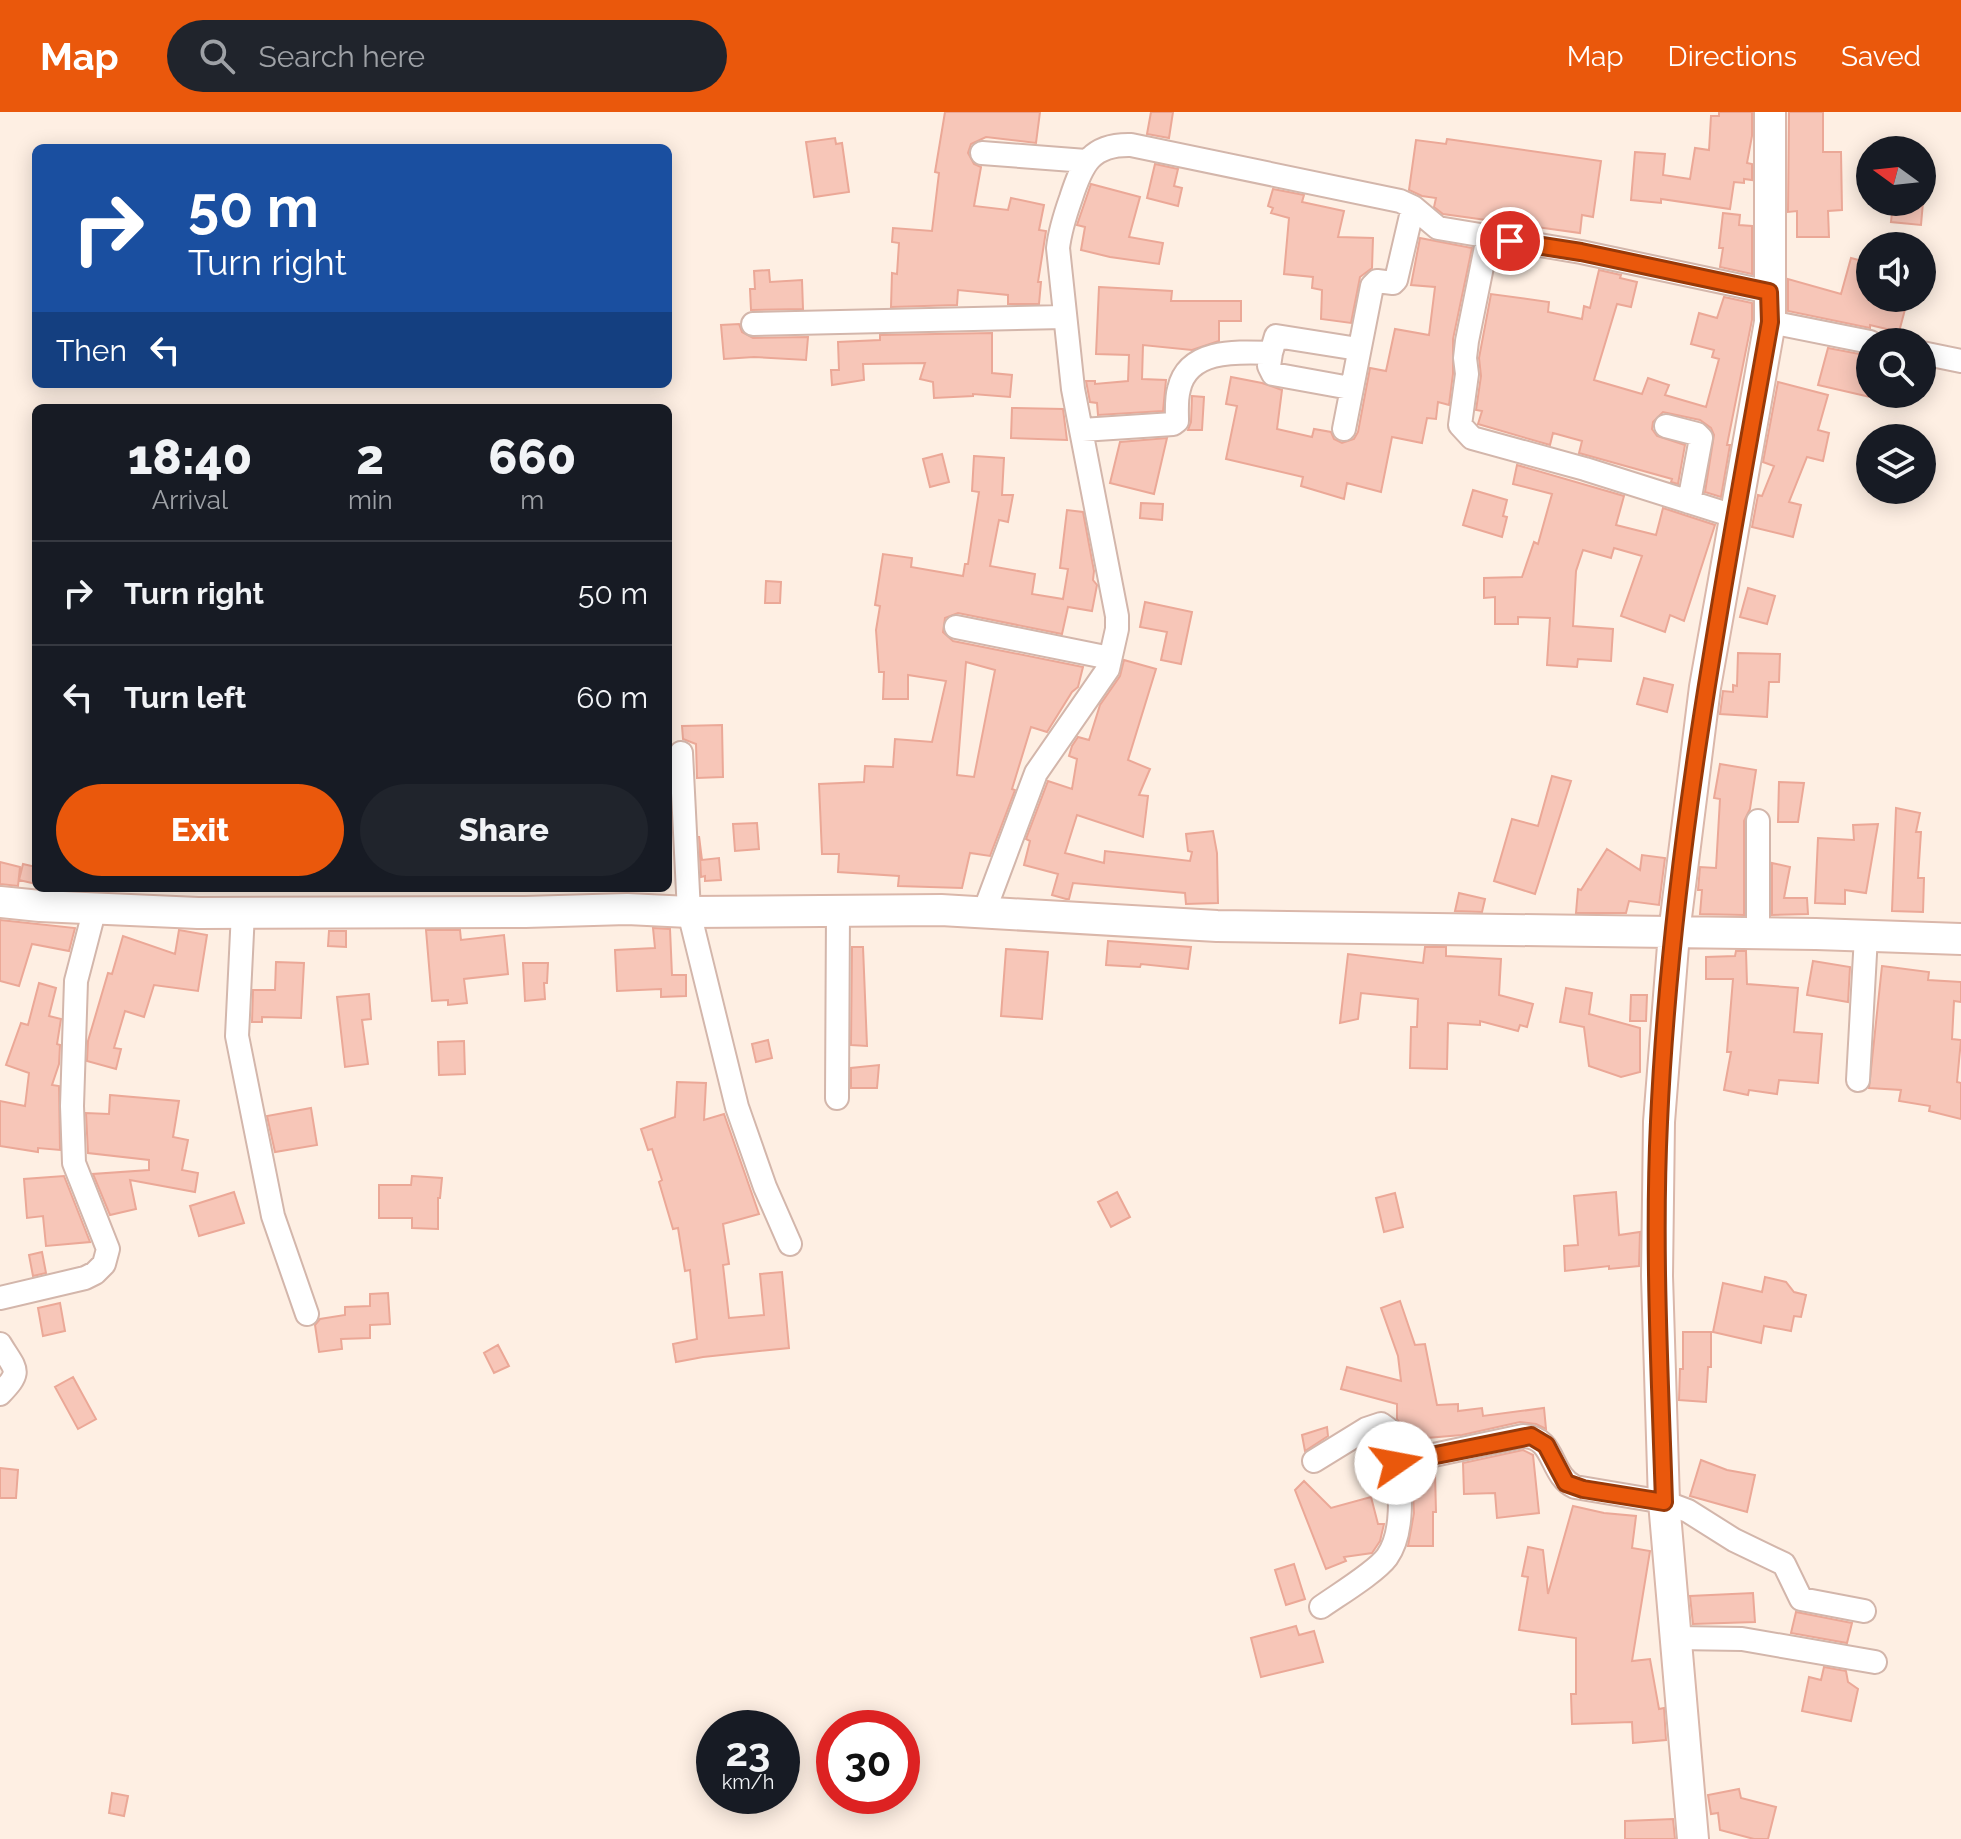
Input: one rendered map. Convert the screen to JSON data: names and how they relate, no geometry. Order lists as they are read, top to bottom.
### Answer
{
  "north": "left",
  "page": {
    "header": "Map",
    "search": "Search here",
    "nav": ["Map", "Directions", "Saved"],
    "turn": ["50 m", "Turn right"],
    "then": "Then",
    "eta": [
      "18:40",
      "Arrival",
      "2",
      "min",
      "660",
      "m"
    ],
    "list": [
      {
        "name": "Turn right",
        "value": "50 m"
      },
      {
        "name": "Turn left",
        "value": "60 m"
      }
    ],
    "buttons": ["Exit", "Share"],
    "speed": "23 km/h",
    "limit": "30"
  }
}
